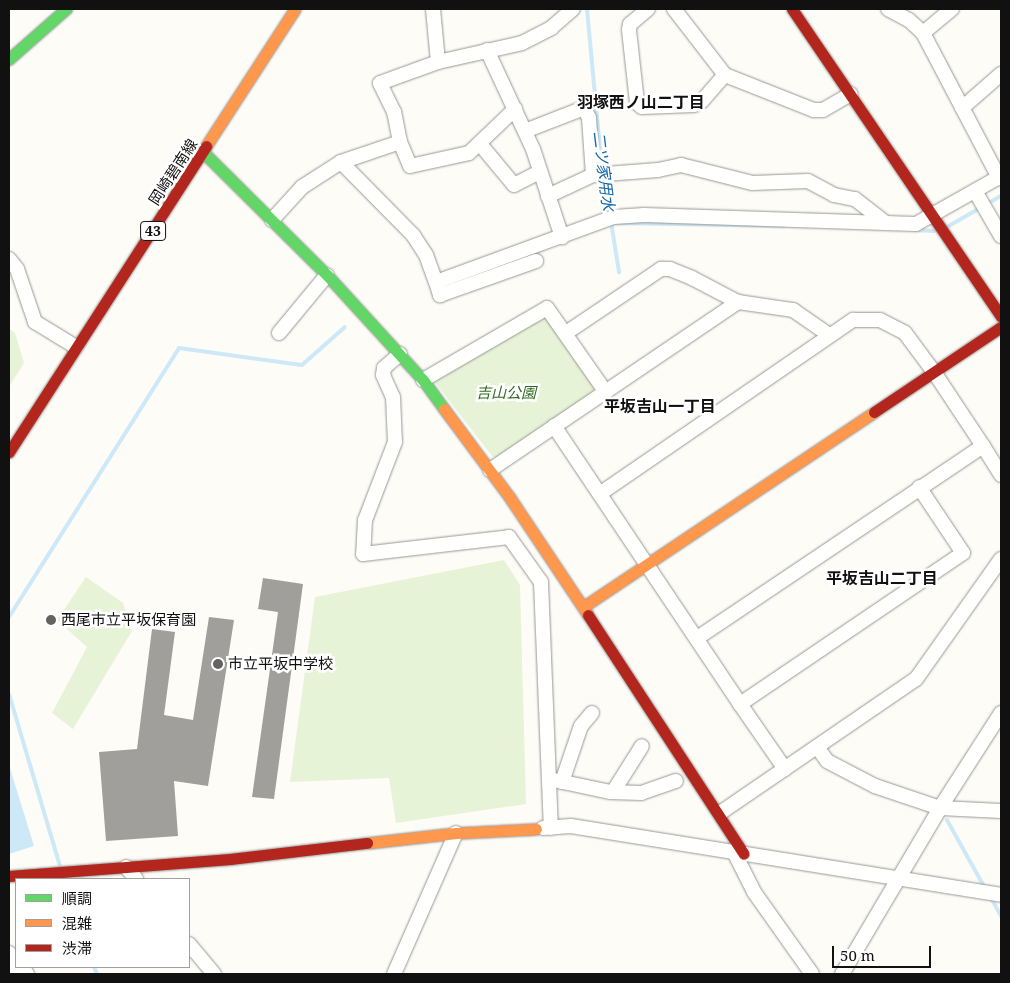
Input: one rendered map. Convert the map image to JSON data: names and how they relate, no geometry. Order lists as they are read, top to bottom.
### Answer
{
  "streets": {
    "street": ["岡崎碧南線", "43"]
  },
  "districts": ["羽塚西ノ山二丁目", "平坂吉山一丁目", "平坂吉山二丁目"],
  "water": ["二ツ家用水"],
  "parks": ["吉山公園"],
  "places": ["西尾市立平坂保育園", "市立平坂中学校"],
  "legend": ["順調", "混雑", "渋滞"],
  "scale_bar": "50 m"
}
